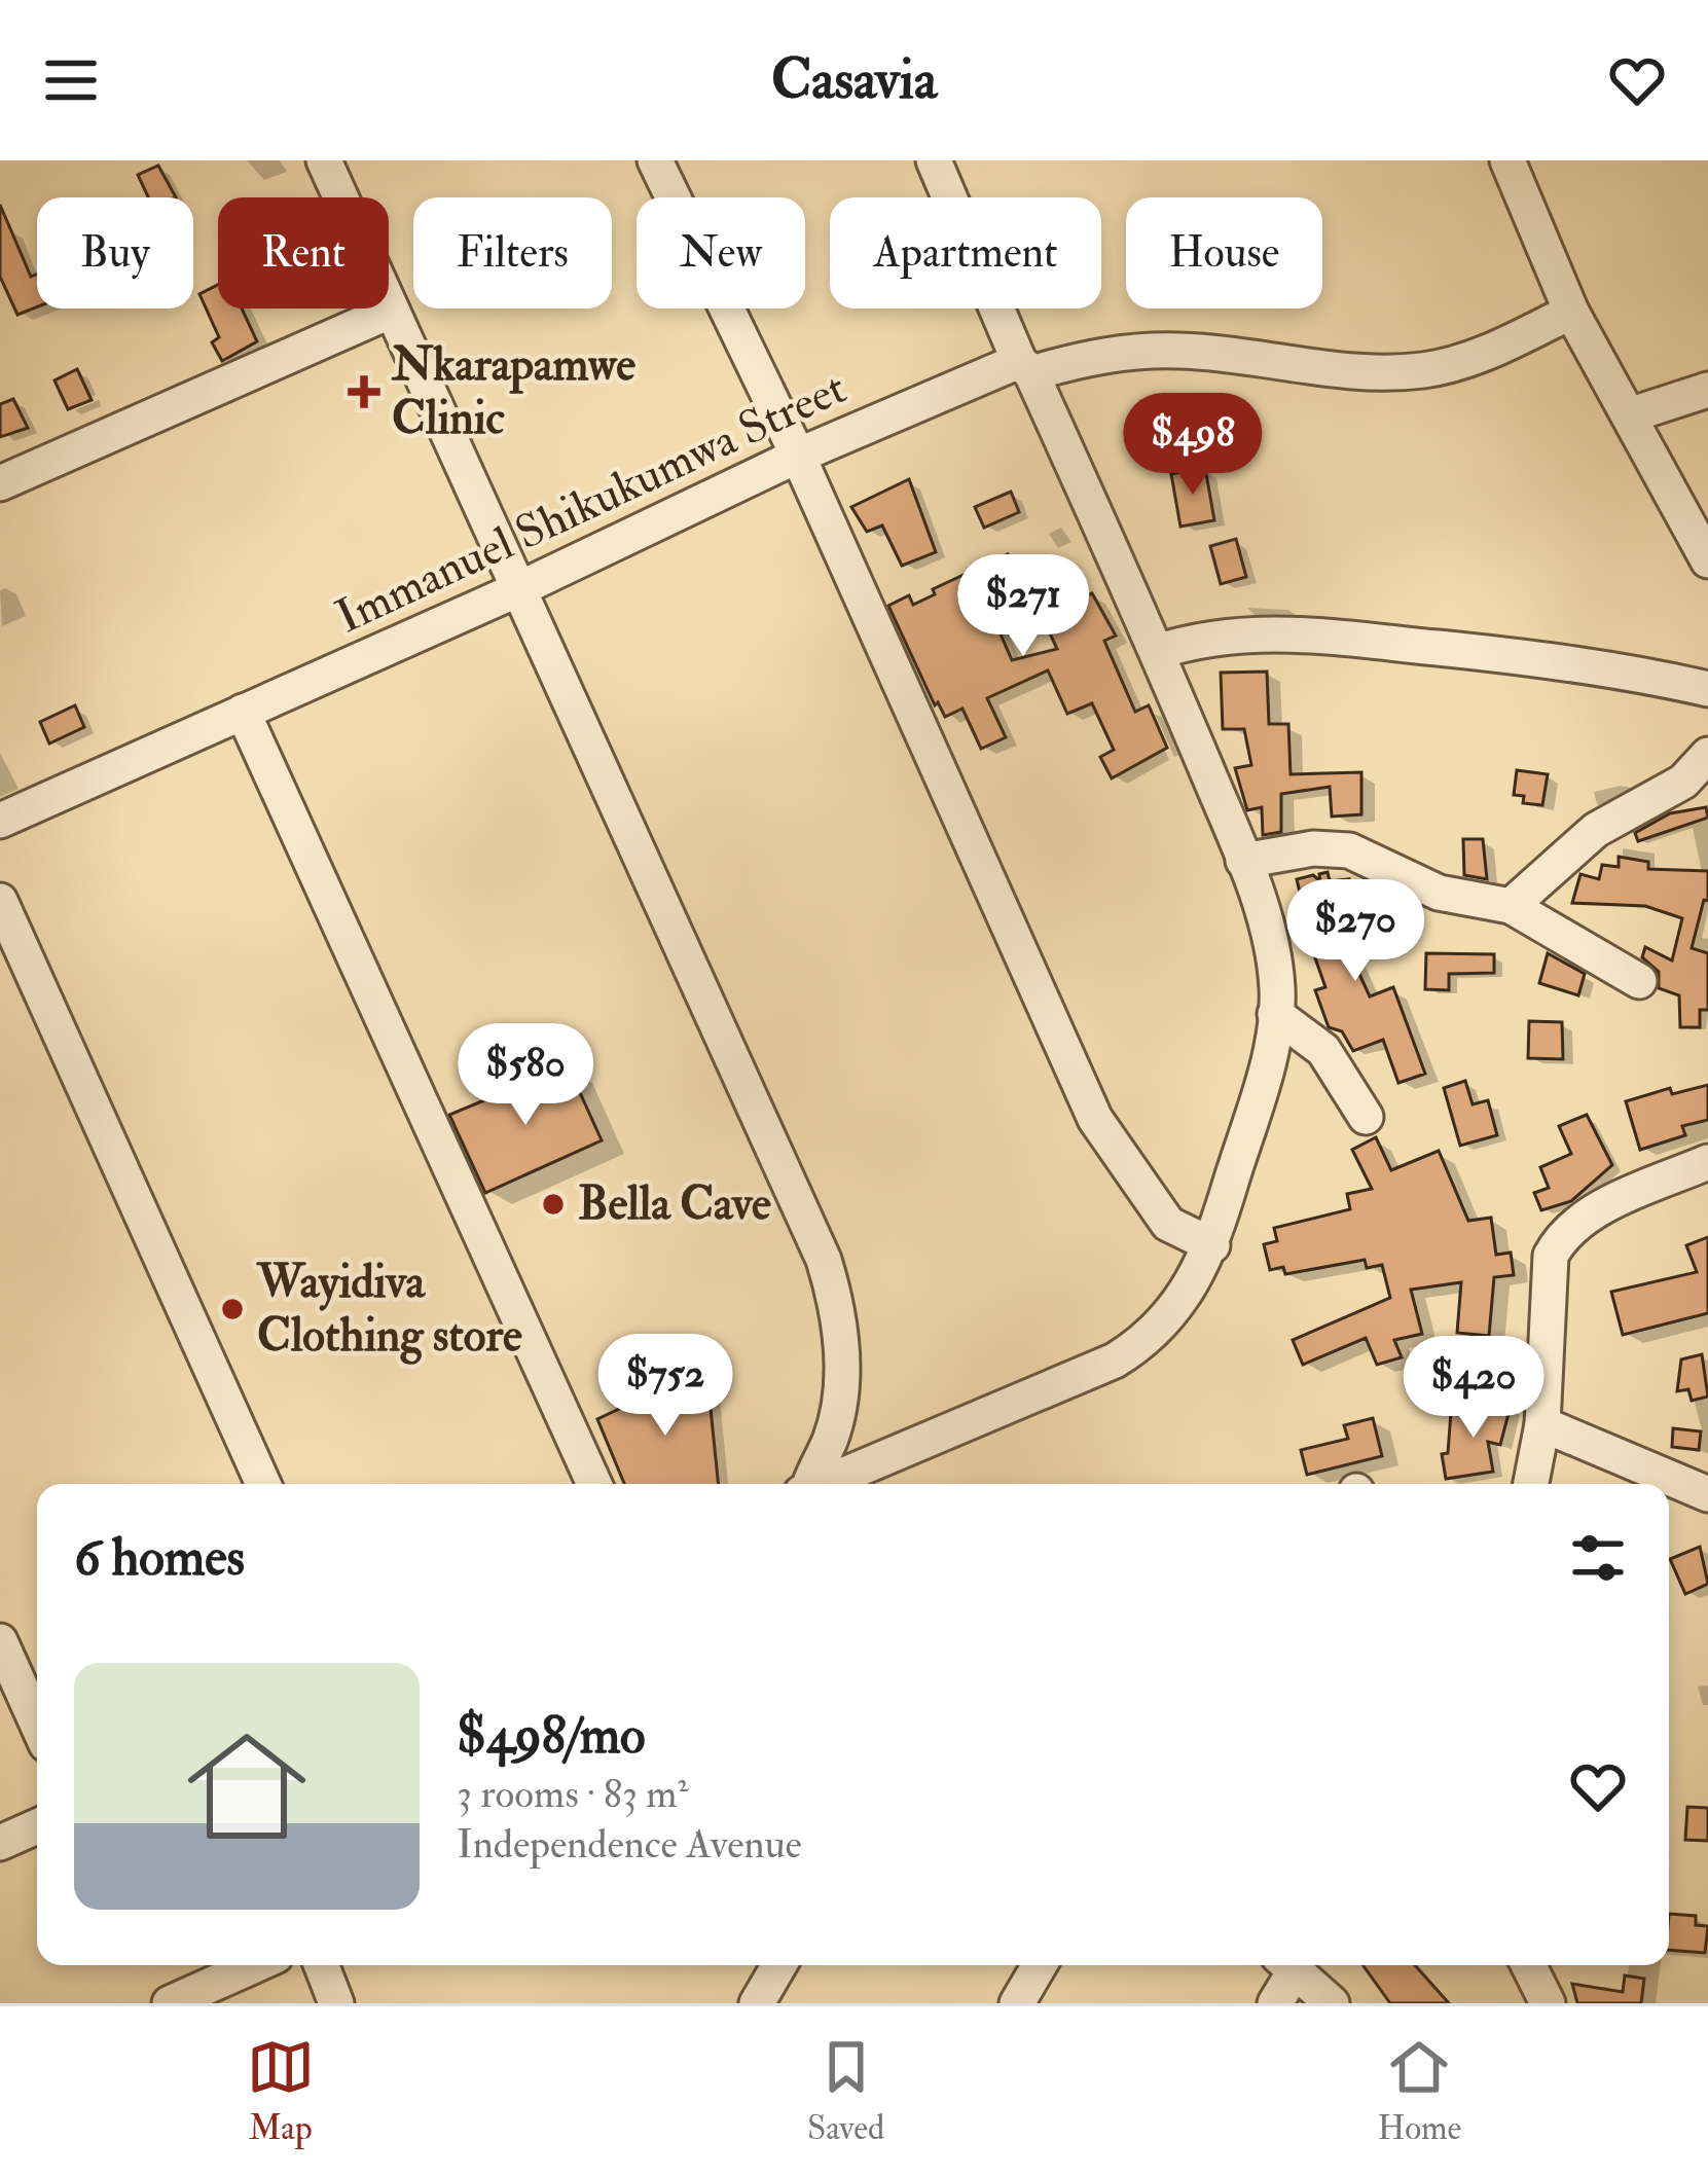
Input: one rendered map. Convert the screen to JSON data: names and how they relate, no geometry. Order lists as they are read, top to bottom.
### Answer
{
  "streets": {
    "street": ["Immanuel Shikukumwa Street"]
  },
  "places": {
    "health": ["Nkarapamwe Clinic"],
    "other": ["Bella Cave", "Wayidiva Clothing store"]
  },
  "page": {
    "header": "Casavia",
    "chip": [
      "Buy",
      "Rent",
      "Filters",
      "New",
      "Apartment",
      "House"
    ],
    "price": [
      "$498",
      "$271",
      "$270",
      "$580",
      "$752",
      "$420"
    ],
    "heading": "6 homes",
    "list": [
      {
        "name": "$498/mo",
        "note": "3 rooms · 83 m² · Independence Avenue"
      }
    ],
    "tabs": ["Map", "Saved", "Home"]
  }
}
